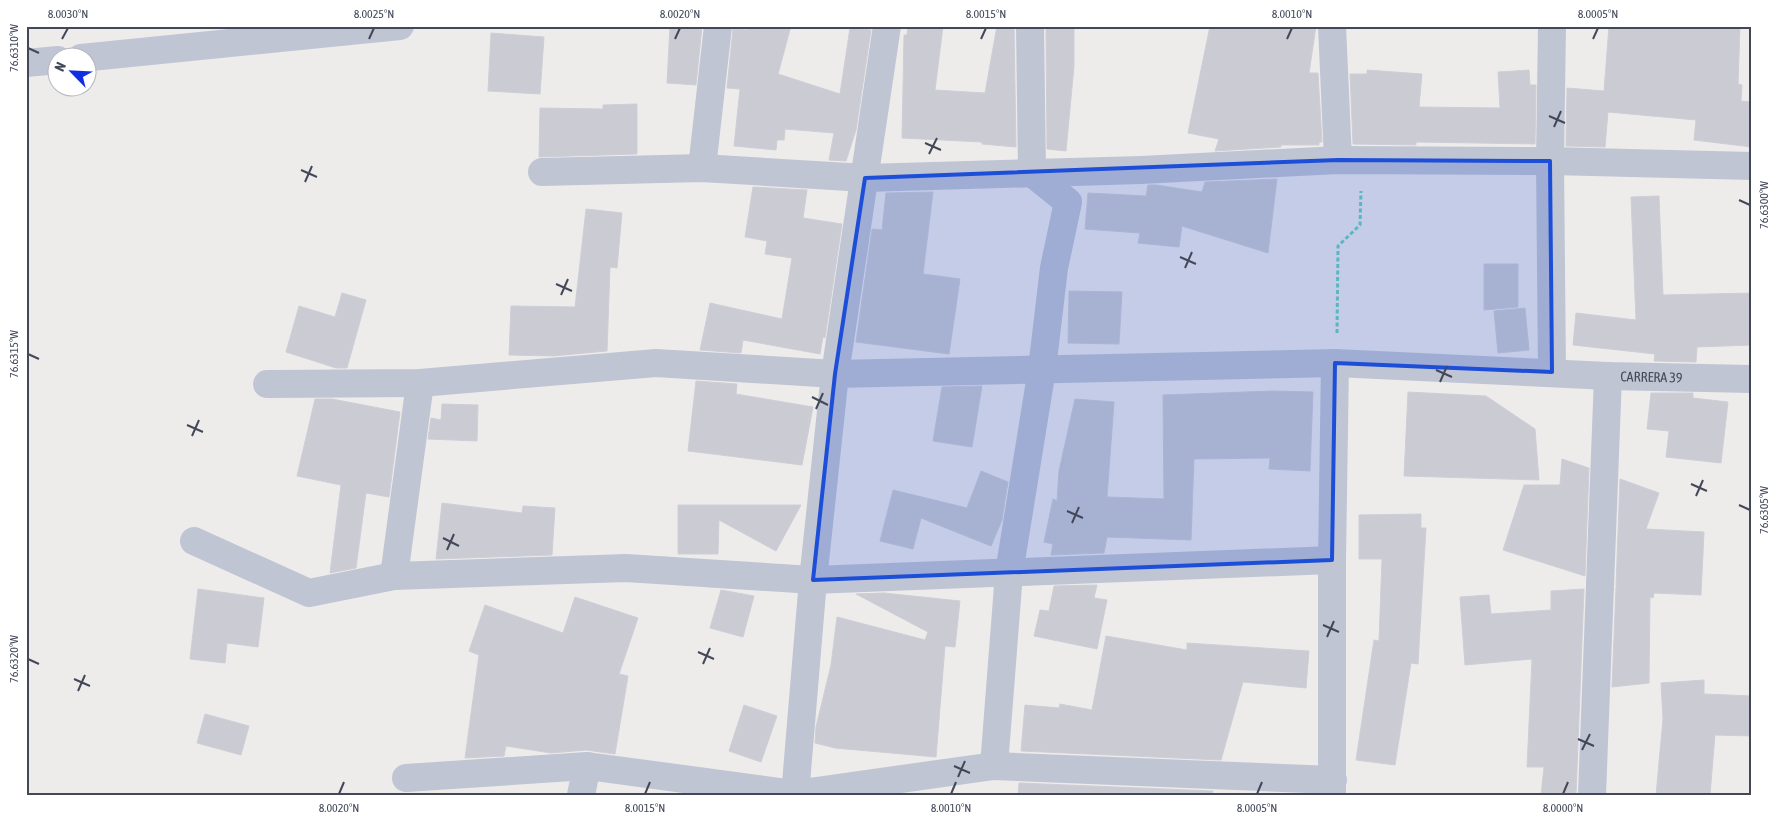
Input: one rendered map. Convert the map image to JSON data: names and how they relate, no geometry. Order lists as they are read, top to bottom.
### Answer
{
  "streets": {
    "street": ["CARRERA 39"]
  },
  "north": "top left",
  "coordinates": [
    "8.0030°N",
    "8.0025°N",
    "8.0020°N",
    "8.0015°N",
    "8.0010°N",
    "8.0005°N",
    "76.6310°W",
    "76.6300°W",
    "76.6315°W",
    "76.6305°W",
    "76.6320°W",
    "8.0000°N"
  ]
}
